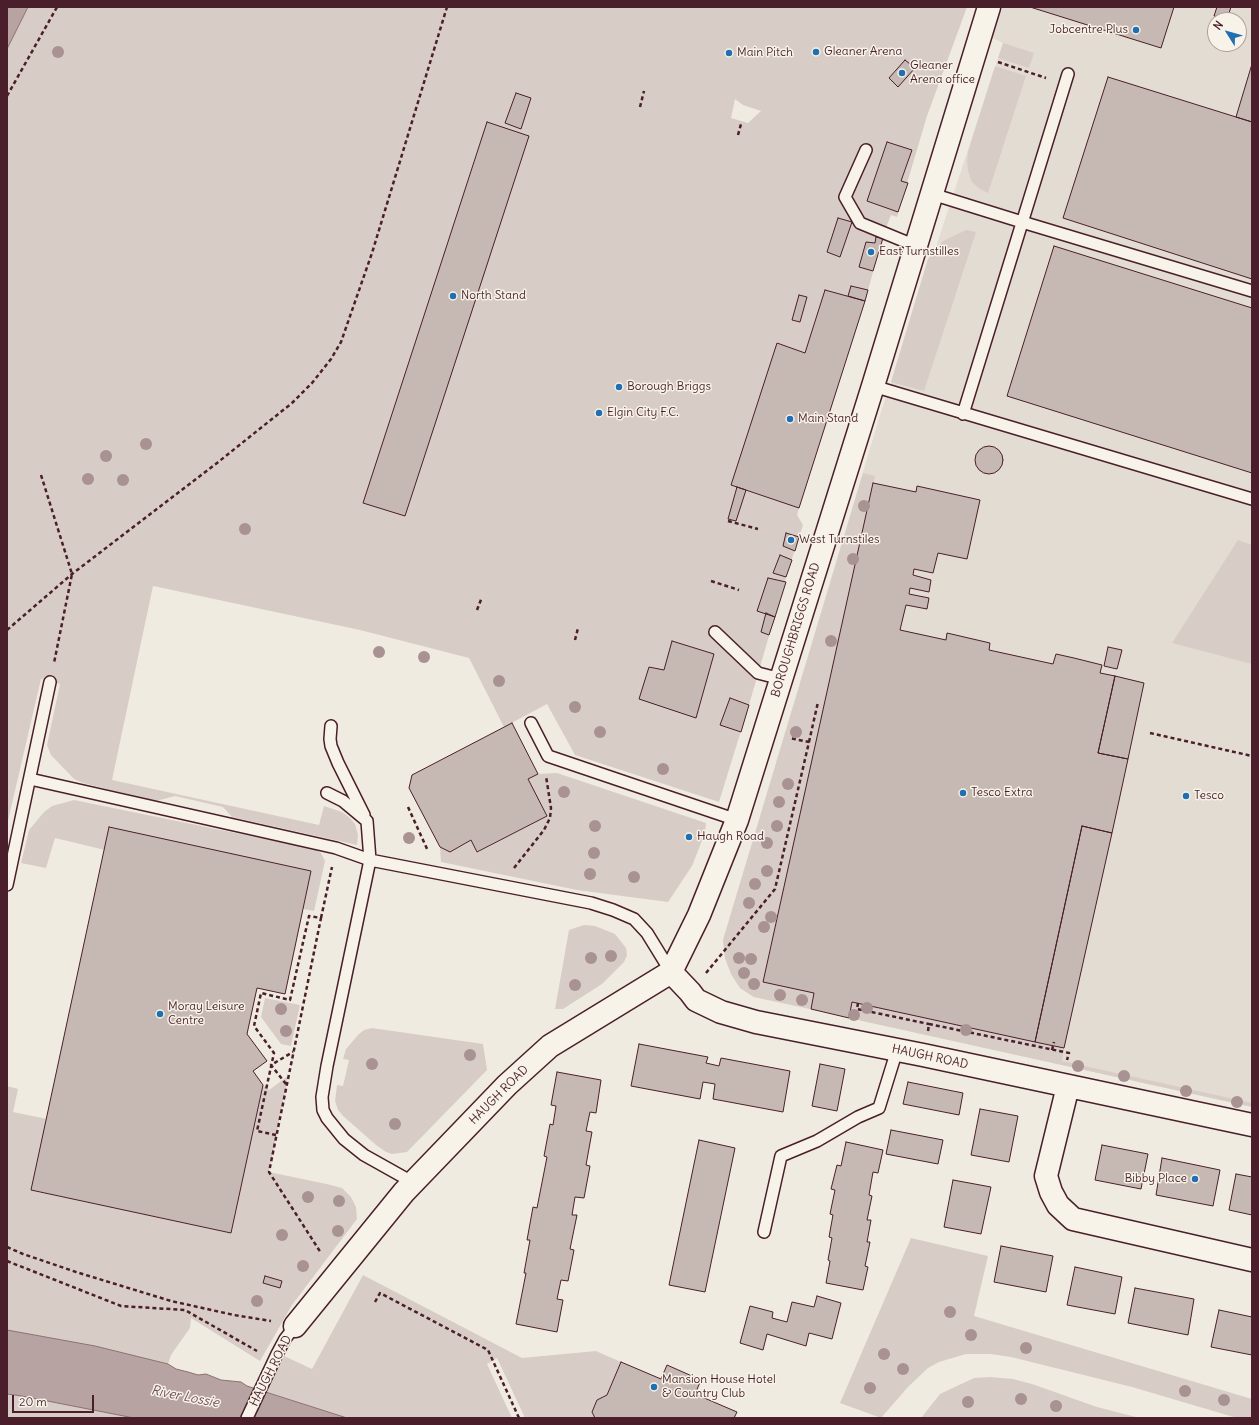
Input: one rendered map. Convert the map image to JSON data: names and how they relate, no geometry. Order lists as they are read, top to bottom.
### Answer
{
  "streets": {
    "street": ["BOROUGHBRIGGS ROAD", "HAUGH ROAD"]
  },
  "crossings": [
    ["BOROUGHBRIGGS ROAD", "HAUGH ROAD"]
  ],
  "water": ["River Lossie"],
  "places": [
    "Jobcentre Plus",
    "Gleaner Arena",
    "Main Pitch",
    "Gleaner Arena office",
    "East Turnstilles",
    "North Stand",
    "Borough Briggs",
    "Elgin City F.C.",
    "Main Stand",
    "West Turnstiles",
    "Tesco Extra",
    "Tesco",
    "Haugh Road",
    "Moray Leisure Centre",
    "Bibby Place",
    "Mansion House Hotel & Country Club"
  ],
  "scale_bar": "20 m",
  "north": "top left"
}
